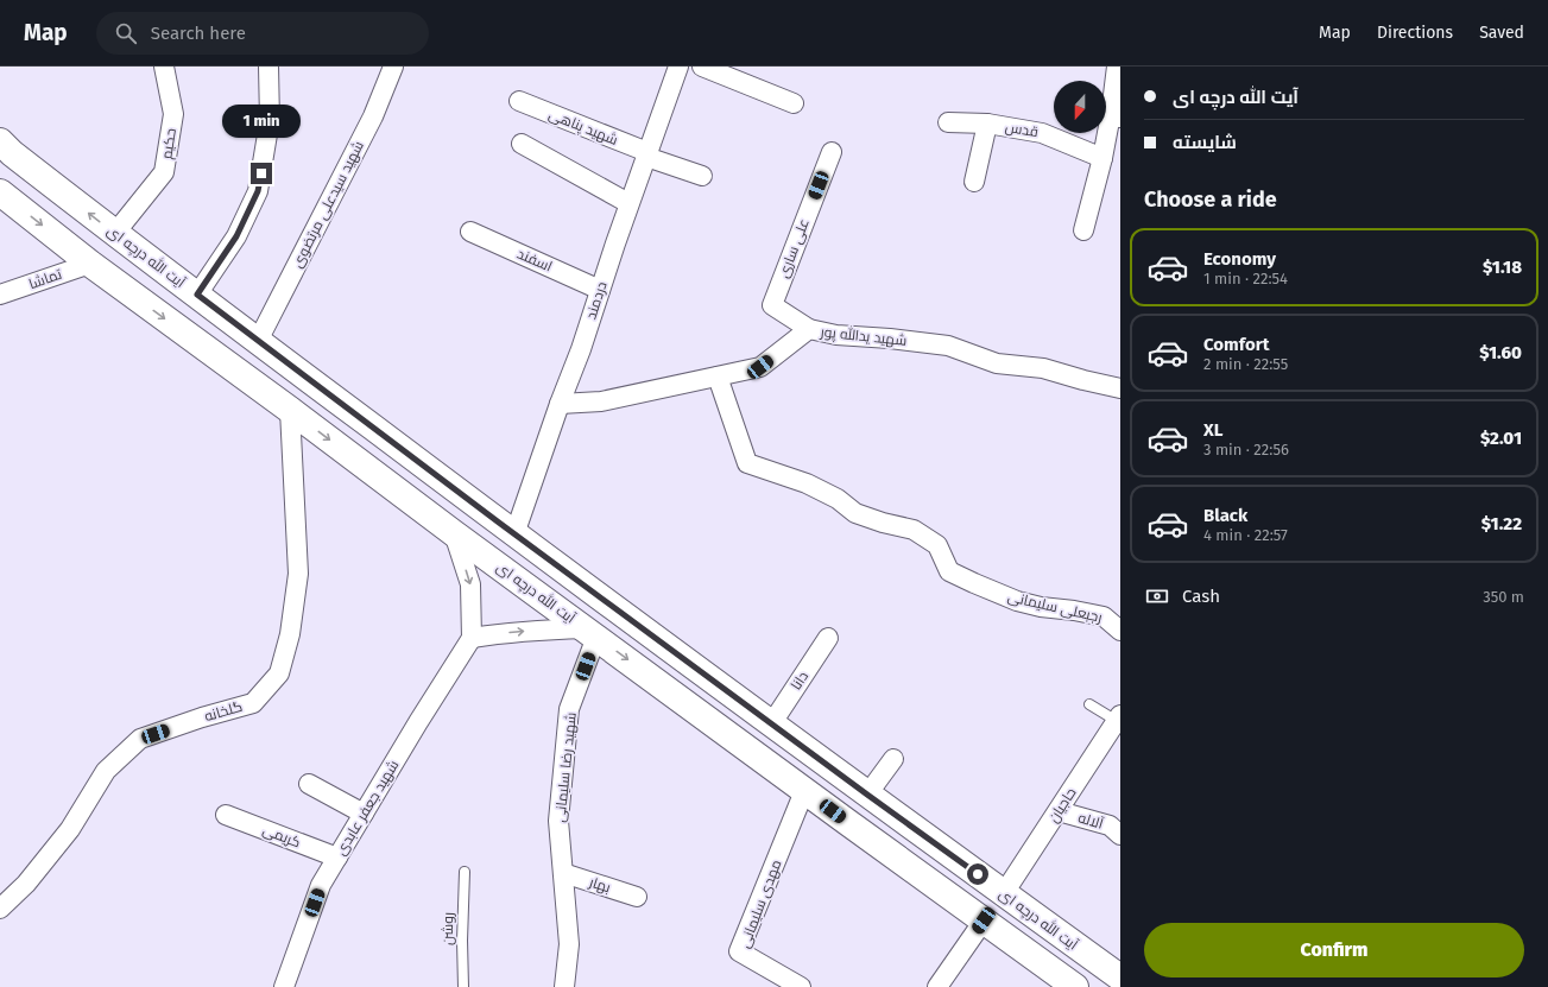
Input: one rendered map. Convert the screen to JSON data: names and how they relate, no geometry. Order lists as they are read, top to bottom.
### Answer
{
  "streets": {
    "main road": ["آیت الله درچه ای"],
    "street": [
      "شهید پناهی",
      "قدس",
      "حکیم",
      "شهید سیدعلی مرتضوی",
      "علی ساری",
      "اسفند",
      "تماشا",
      "دردمند",
      "شهید یدالله پور",
      "رجبعلی سلیمانی",
      "دانا",
      "گلخانه",
      "شهید رضا سلیمانی",
      "حاجیان",
      "شهید جعفر عابدی",
      "آلاله",
      "کریمی",
      "بهار",
      "مهدی سلیمانی"
    ],
    "lane": ["روشن"]
  },
  "crossings": [
    ["شهید پناهی", "دردمند"],
    ["حکیم", "آیت الله درچه ای"],
    ["شهید سیدعلی مرتضوی", "آیت الله درچه ای"],
    ["علی ساری", "شهید یدالله پور"],
    ["آیت الله درچه ای", "تماشا"],
    ["آیت الله درچه ای", "دردمند"],
    ["آیت الله درچه ای", "دانا"],
    ["آیت الله درچه ای", "گلخانه"],
    ["آیت الله درچه ای", "شهید رضا سلیمانی"],
    ["آیت الله درچه ای", "حاجیان"],
    ["آیت الله درچه ای", "مهدی سلیمانی"],
    ["اسفند", "دردمند"],
    ["دردمند", "شهید یدالله پور"],
    ["شهید یدالله پور", "رجبعلی سلیمانی"],
    ["شهید رضا سلیمانی", "بهار"],
    ["حاجیان", "آلاله"],
    ["شهید جعفر عابدی", "کریمی"]
  ],
  "north": "bottom",
  "page": {
    "header": "Map",
    "search": "Search here",
    "nav": ["Map", "Directions", "Saved"],
    "banner": ["آیت الله درچه ای", "شایسته"],
    "bubble": "1 min",
    "heading": "Choose a ride",
    "list": [
      {
        "name": "Economy",
        "note": "1 min · 22:54",
        "value": "$1.18"
      },
      {
        "name": "Comfort",
        "note": "2 min · 22:55",
        "value": "$1.60"
      },
      {
        "name": "XL",
        "note": "3 min · 22:56",
        "value": "$2.01"
      },
      {
        "name": "Black",
        "note": "4 min · 22:57",
        "value": "$1.22"
      }
    ],
    "pay": ["Cash", "350 m"],
    "buttons": "Confirm"
  }
}
